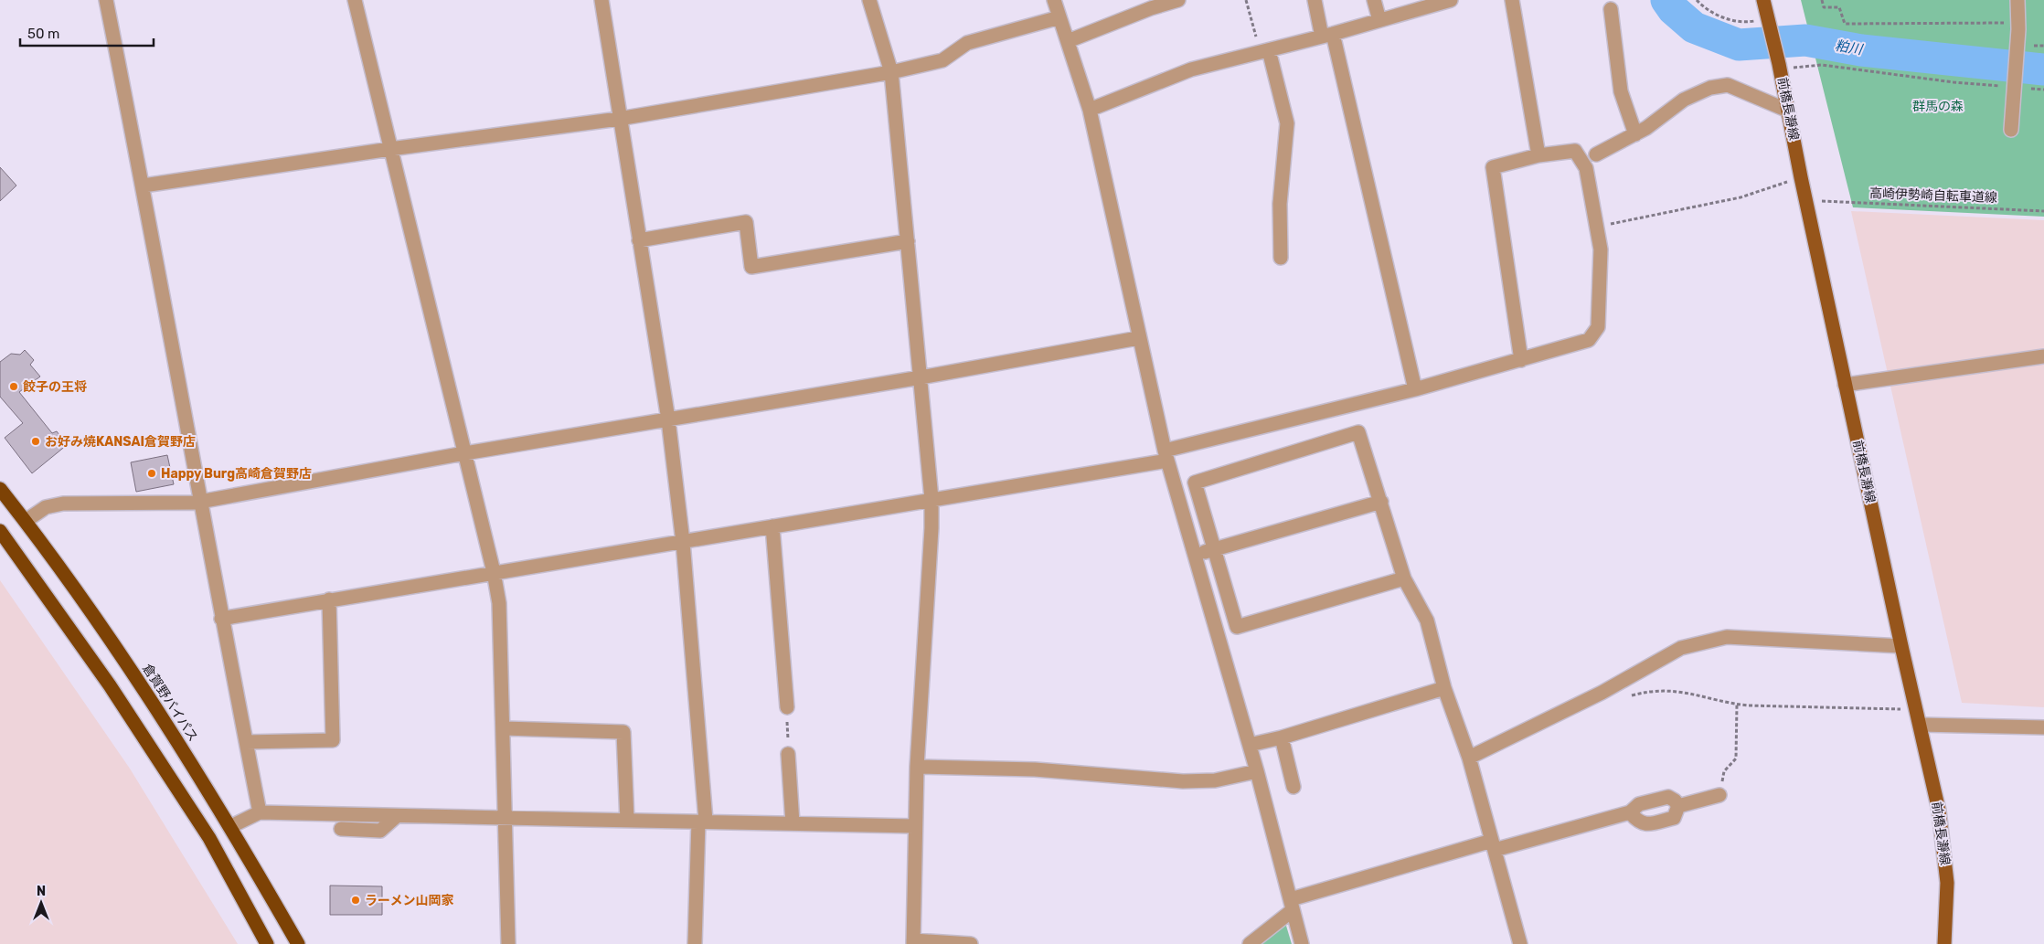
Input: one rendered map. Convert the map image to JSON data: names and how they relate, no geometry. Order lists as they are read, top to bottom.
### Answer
{
  "streets": {
    "highway": ["倉賀野バイパス"],
    "main road": ["前橋長瀞線"],
    "path": ["高崎伊勢崎自転車道線"]
  },
  "water": ["粕川"],
  "parks": ["群馬の森"],
  "places": [
    "餃子の王将",
    "お好み焼KANSAI倉賀野店",
    "Happy Burg高崎倉賀野店",
    "ラーメン山岡家"
  ],
  "scale_bar": "50 m",
  "north": "top"
}
